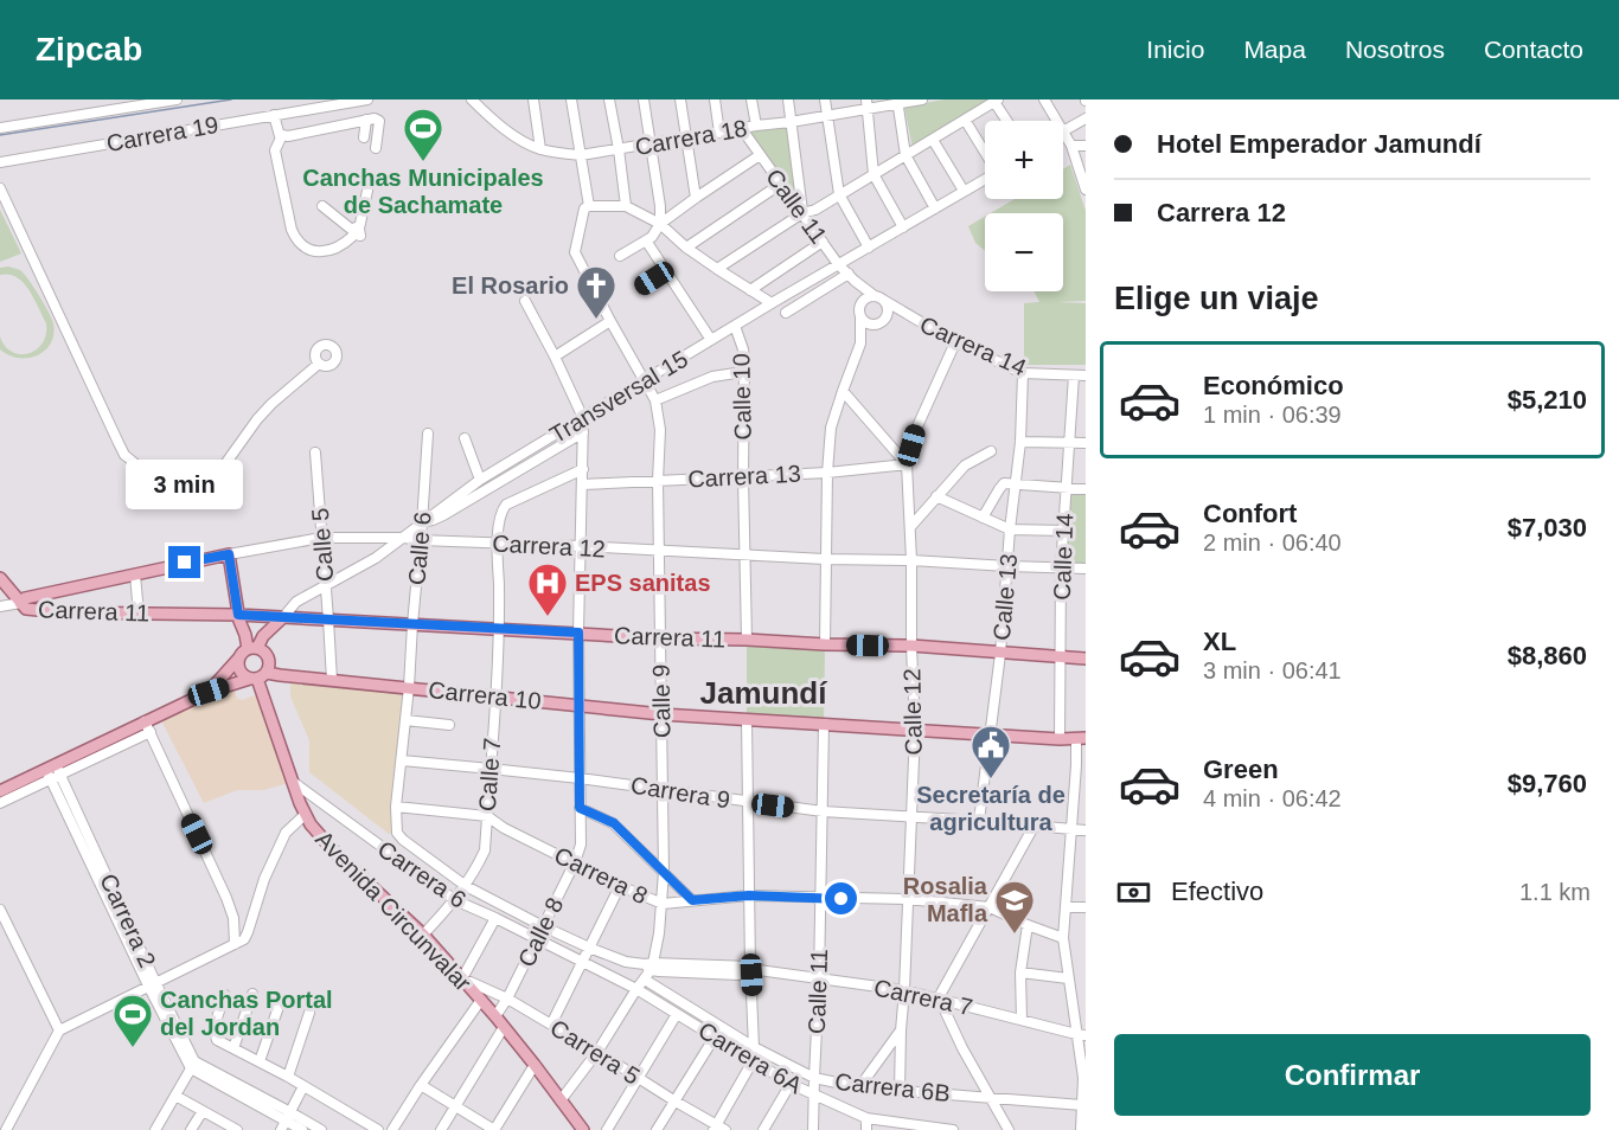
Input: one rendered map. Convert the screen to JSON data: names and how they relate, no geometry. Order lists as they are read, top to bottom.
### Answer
{
  "streets": {
    "main road": [
      "Carrera 12",
      "Carrera 11",
      "Carrera 10",
      "Avenida Circunvalar"
    ],
    "street": [
      "Carrera 19",
      "Carrera 18",
      "Calle 11",
      "Carrera 14",
      "Transversal 15",
      "Calle 10",
      "Carrera 13",
      "Calle 5",
      "Calle 6",
      "Calle 14",
      "Calle 13",
      "Calle 9",
      "Calle 12",
      "Calle 7",
      "Carrera 9",
      "Carrera 6",
      "Carrera 8",
      "Carrera 2",
      "Calle 8",
      "Carrera 7",
      "Carrera 5",
      "Carrera 6A",
      "Carrera 6B"
    ]
  },
  "crossings": [
    ["Carrera 18", "Calle 11"],
    ["Carrera 18", "Calle 10"],
    ["Carrera 18", "Calle 9"],
    ["Calle 11", "Carrera 14"],
    ["Calle 11", "Transversal 15"],
    ["Calle 11", "Carrera 10"],
    ["Calle 11", "Carrera 9"],
    ["Calle 11", "Carrera 8"],
    ["Calle 11", "Carrera 7"],
    ["Calle 11", "Carrera 6A"],
    ["Calle 11", "Carrera 6B"],
    ["Carrera 14", "Calle 14"],
    ["Carrera 14", "Calle 13"],
    ["Carrera 14", "Calle 12"],
    ["Transversal 15", "Calle 10"],
    ["Transversal 15", "Carrera 12"],
    ["Transversal 15", "Calle 6"],
    ["Transversal 15", "Carrera 10"],
    ["Transversal 15", "Calle 9"],
    ["Transversal 15", "Calle 8"],
    ["Calle 10", "Carrera 13"],
    ["Calle 10", "Carrera 12"],
    ["Calle 10", "Carrera 11"],
    ["Carrera 13", "Calle 9"],
    ["Carrera 13", "Calle 12"],
    ["Carrera 13", "Calle 8"],
    ["Calle 5", "Carrera 12"],
    ["Calle 5", "Carrera 11"],
    ["Calle 5", "Carrera 10"],
    ["Carrera 12", "Calle 6"],
    ["Carrera 12", "Calle 14"],
    ["Carrera 12", "Calle 13"],
    ["Carrera 12", "Carrera 11"],
    ["Carrera 12", "Carrera 10"],
    ["Carrera 12", "Calle 9"],
    ["Carrera 12", "Calle 12"],
    ["Carrera 12", "Calle 7"],
    ["Carrera 12", "Calle 8"],
    ["Calle 6", "Carrera 11"],
    ["Calle 6", "Carrera 10"],
    ["Calle 6", "Carrera 9"],
    ["Calle 6", "Carrera 8"],
    ["Calle 6", "Carrera 7"],
    ["Calle 14", "Carrera 11"],
    ["Calle 14", "Carrera 10"],
    ["Calle 13", "Carrera 11"],
    ["Calle 13", "Carrera 10"],
    ["Calle 13", "Carrera 9"],
    ["Carrera 11", "Carrera 10"],
    ["Carrera 11", "Calle 9"],
    ["Carrera 11", "Calle 12"],
    ["Carrera 11", "Calle 7"],
    ["Carrera 11", "Calle 8"],
    ["Carrera 10", "Calle 9"],
    ["Carrera 10", "Calle 12"],
    ["Carrera 10", "Calle 7"],
    ["Carrera 10", "Avenida Circunvalar"],
    ["Carrera 10", "Carrera 2"],
    ["Carrera 10", "Calle 8"],
    ["Calle 9", "Carrera 9"],
    ["Calle 9", "Carrera 6"],
    ["Calle 9", "Carrera 8"],
    ["Calle 9", "Avenida Circunvalar"],
    ["Calle 9", "Carrera 7"],
    ["Calle 9", "Carrera 5"],
    ["Calle 9", "Carrera 6A"],
    ["Calle 9", "Carrera 6B"],
    ["Calle 12", "Carrera 9"],
    ["Calle 12", "Carrera 8"],
    ["Calle 12", "Carrera 7"],
    ["Calle 12", "Carrera 6B"],
    ["Calle 7", "Carrera 9"],
    ["Calle 7", "Carrera 6"],
    ["Calle 7", "Carrera 8"],
    ["Calle 7", "Avenida Circunvalar"],
    ["Calle 7", "Calle 8"],
    ["Calle 7", "Carrera 7"],
    ["Carrera 9", "Calle 8"],
    ["Carrera 6", "Avenida Circunvalar"],
    ["Carrera 6", "Calle 8"],
    ["Carrera 6", "Carrera 6A"],
    ["Carrera 8", "Calle 8"],
    ["Avenida Circunvalar", "Calle 8"],
    ["Avenida Circunvalar", "Carrera 5"],
    ["Calle 8", "Carrera 7"],
    ["Calle 8", "Carrera 5"]
  ],
  "districts": ["Jamundí"],
  "places": {
    "sports": ["Canchas Municipales de Sachamate", "Canchas Portal del Jordan"],
    "church": ["El Rosario"],
    "hospital": ["EPS sanitas"],
    "public building": ["Secretaría de agricultura"],
    "school or university": ["Rosalia Mafla"]
  },
  "page": {
    "header": "Zipcab",
    "nav": [
      "Inicio",
      "Mapa",
      "Nosotros",
      "Contacto"
    ],
    "banner": ["Hotel Emperador Jamundí", "Carrera 12"],
    "map_buttons": ["+", "−"],
    "heading": "Elige un viaje",
    "list": [
      {
        "name": "Económico",
        "note": "1 min · 06:39",
        "value": "$5,210"
      },
      {
        "name": "Confort",
        "note": "2 min · 06:40",
        "value": "$7,030"
      },
      {
        "name": "XL",
        "note": "3 min · 06:41",
        "value": "$8,860"
      },
      {
        "name": "Green",
        "note": "4 min · 06:42",
        "value": "$9,760"
      }
    ],
    "bubble": "3 min",
    "pay": ["Efectivo", "1.1 km"],
    "buttons": "Confirmar"
  }
}
